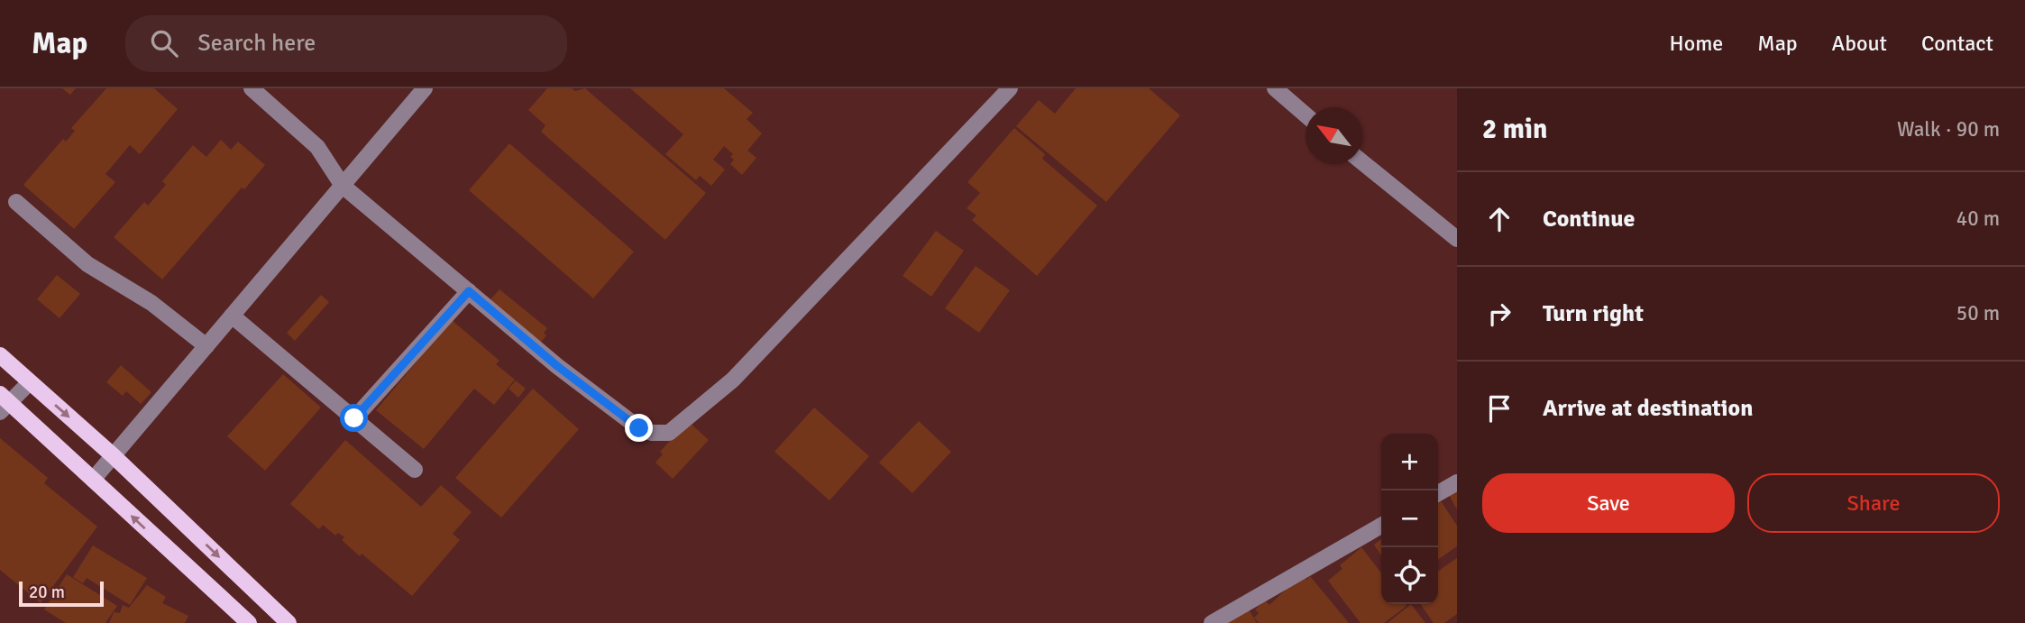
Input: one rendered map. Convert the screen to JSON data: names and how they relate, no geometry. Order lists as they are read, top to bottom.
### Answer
{
  "scale_bar": "20 m",
  "north": "top left",
  "page": {
    "header": "Map",
    "search": "Search here",
    "nav": [
      "Home",
      "Map",
      "About",
      "Contact"
    ],
    "heading": ["2 min", "Walk · 90 m"],
    "list": [
      ["Continue", "40 m"],
      ["Turn right", "50 m"],
      "Arrive at destination"
    ],
    "map_buttons": ["+", "−"],
    "buttons": ["Save", "Share"],
    "scale": "20 m"
  }
}
